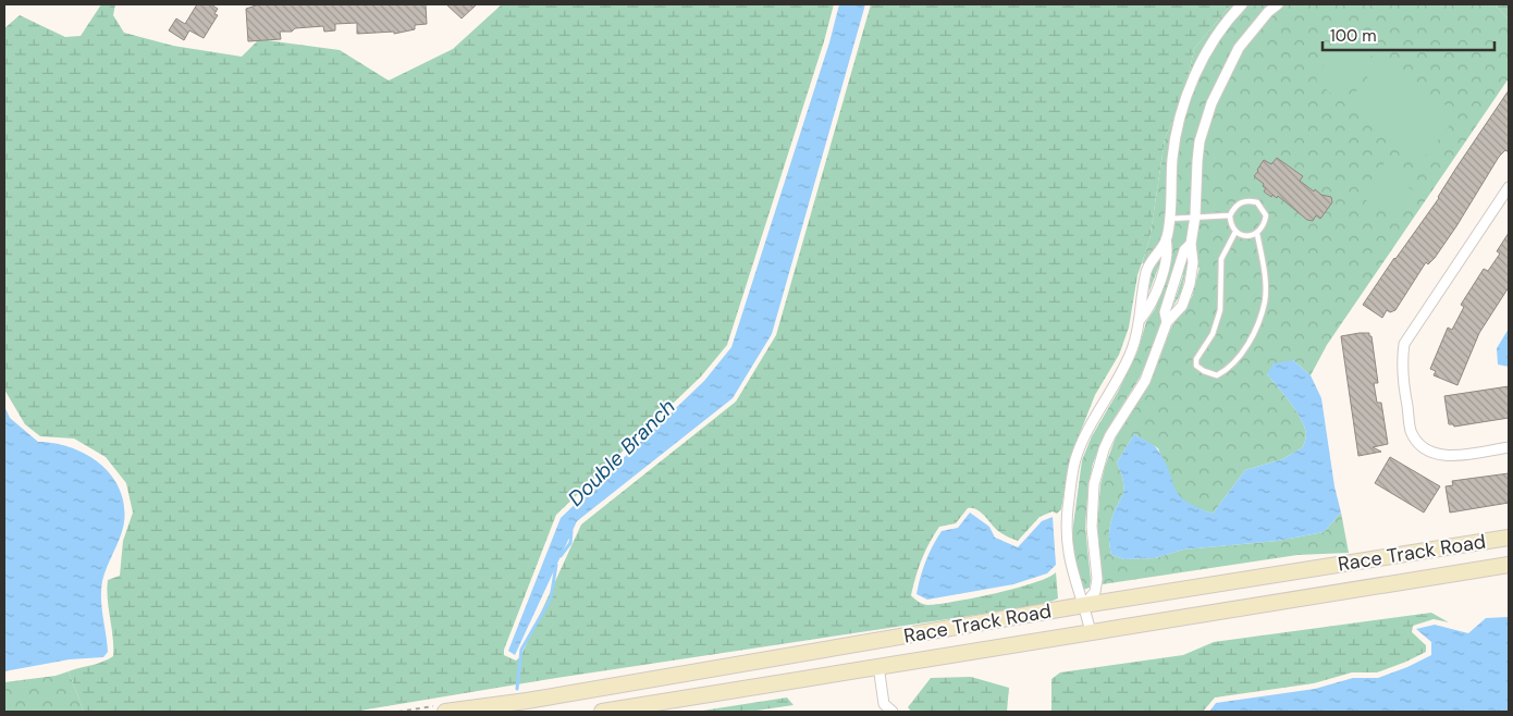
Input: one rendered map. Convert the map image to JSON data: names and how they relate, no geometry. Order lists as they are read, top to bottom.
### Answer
{
  "streets": {
    "main road": ["Race Track Road"]
  },
  "water": ["Double Branch"],
  "scale_bar": "100 m"
}
